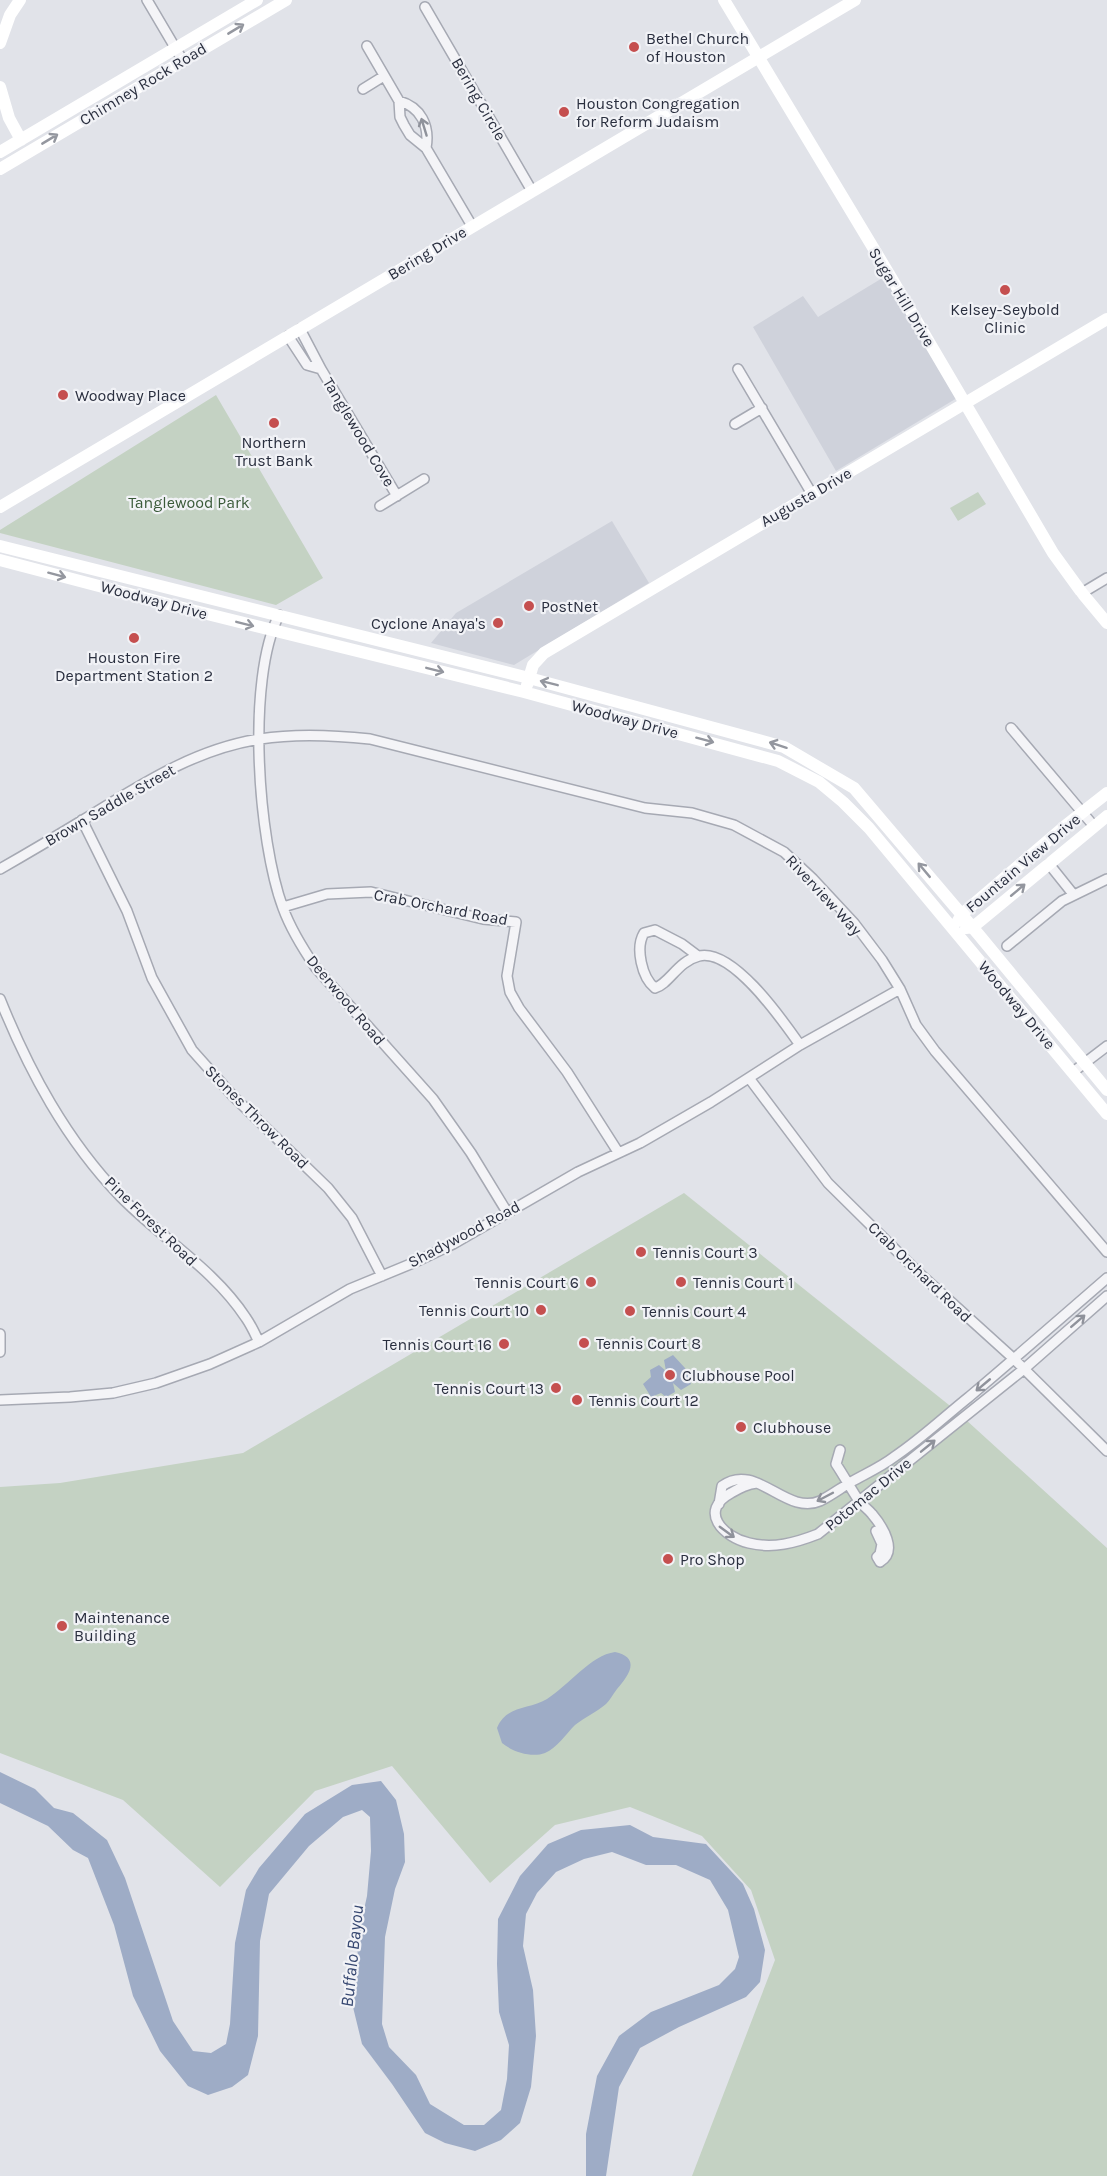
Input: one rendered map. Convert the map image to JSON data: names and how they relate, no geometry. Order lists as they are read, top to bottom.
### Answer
{
  "streets": {
    "main road": [
      "Chimney Rock Road",
      "Bering Drive",
      "Sugar Hill Drive",
      "Augusta Drive",
      "Woodway Drive",
      "Fountain View Drive"
    ],
    "street": [
      "Bering Circle",
      "Tanglewood Cove",
      "Brown Saddle Street",
      "Riverview Way",
      "Crab Orchard Road",
      "Deerwood Road",
      "Stones Throw Road",
      "Pine Forest Road",
      "Shadywood Road",
      "Potomac Drive"
    ]
  },
  "crossings": [
    ["Bering Circle", "Bering Drive"],
    ["Bering Drive", "Sugar Hill Drive"],
    ["Bering Drive", "Tanglewood Cove"],
    ["Sugar Hill Drive", "Augusta Drive"],
    ["Augusta Drive", "Woodway Drive"],
    ["Woodway Drive", "Fountain View Drive"],
    ["Woodway Drive", "Deerwood Road"],
    ["Brown Saddle Street", "Riverview Way"],
    ["Brown Saddle Street", "Deerwood Road"],
    ["Brown Saddle Street", "Stones Throw Road"],
    ["Riverview Way", "Deerwood Road"],
    ["Riverview Way", "Shadywood Road"],
    ["Crab Orchard Road", "Deerwood Road"],
    ["Crab Orchard Road", "Shadywood Road"],
    ["Crab Orchard Road", "Potomac Drive"],
    ["Deerwood Road", "Shadywood Road"],
    ["Stones Throw Road", "Shadywood Road"],
    ["Pine Forest Road", "Shadywood Road"]
  ],
  "water": ["Buffalo Bayou"],
  "parks": ["Tanglewood Park"],
  "places": [
    "Bethel Church of Houston",
    "Houston Congregation for Reform Judaism",
    "Kelsey-Seybold Clinic",
    "Woodway Place",
    "Northern Trust Bank",
    "PostNet",
    "Cyclone Anaya's",
    "Houston Fire Department Station 2",
    "Tennis Court 3",
    "Tennis Court 6",
    "Tennis Court 1",
    "Tennis Court 10",
    "Tennis Court 4",
    "Tennis Court 8",
    "Tennis Court 16",
    "Clubhouse Pool",
    "Tennis Court 13",
    "Tennis Court 12",
    "Clubhouse",
    "Pro Shop",
    "Maintenance Building"
  ]
}
